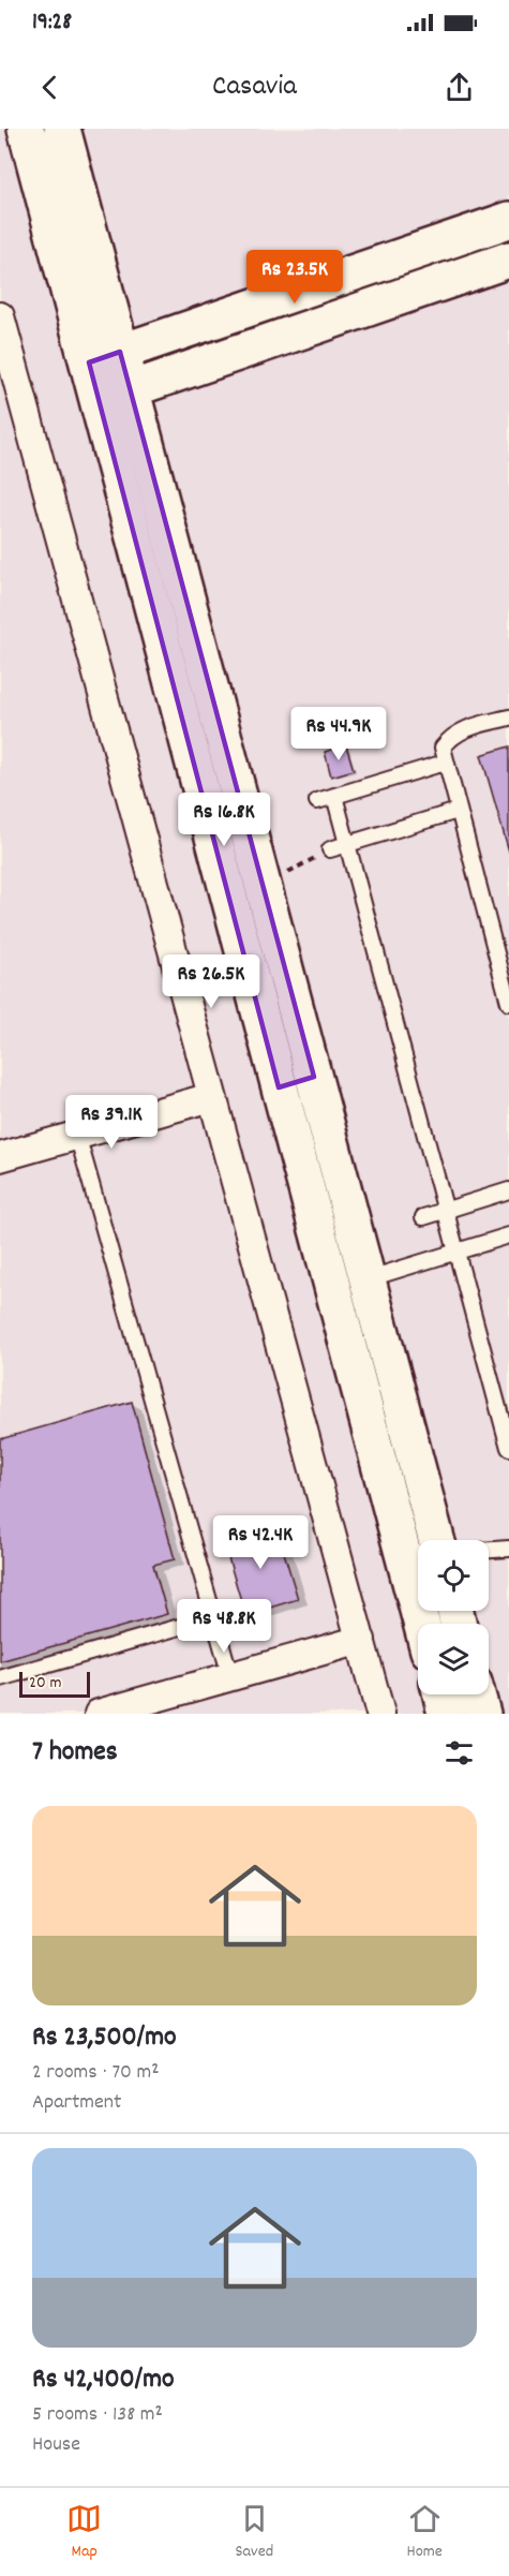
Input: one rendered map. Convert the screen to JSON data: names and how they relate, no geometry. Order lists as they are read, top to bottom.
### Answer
{
  "scale_bar": "20 m",
  "page": {
    "status": "19:28",
    "header": "Casavia",
    "price": [
      "Rs 23.5K",
      "Rs 44.9K",
      "Rs 16.8K",
      "Rs 26.5K",
      "Rs 39.1K",
      "Rs 42.4K",
      "Rs 48.8K"
    ],
    "scale": "20 m",
    "heading": "7 homes",
    "list": [
      {
        "name": "Rs 23,500/mo",
        "note": "2 rooms · 70 m² · Apartment"
      },
      {
        "name": "Rs 42,400/mo",
        "note": "5 rooms · 138 m² · House"
      }
    ],
    "tabs": ["Map", "Saved", "Home"]
  }
}
